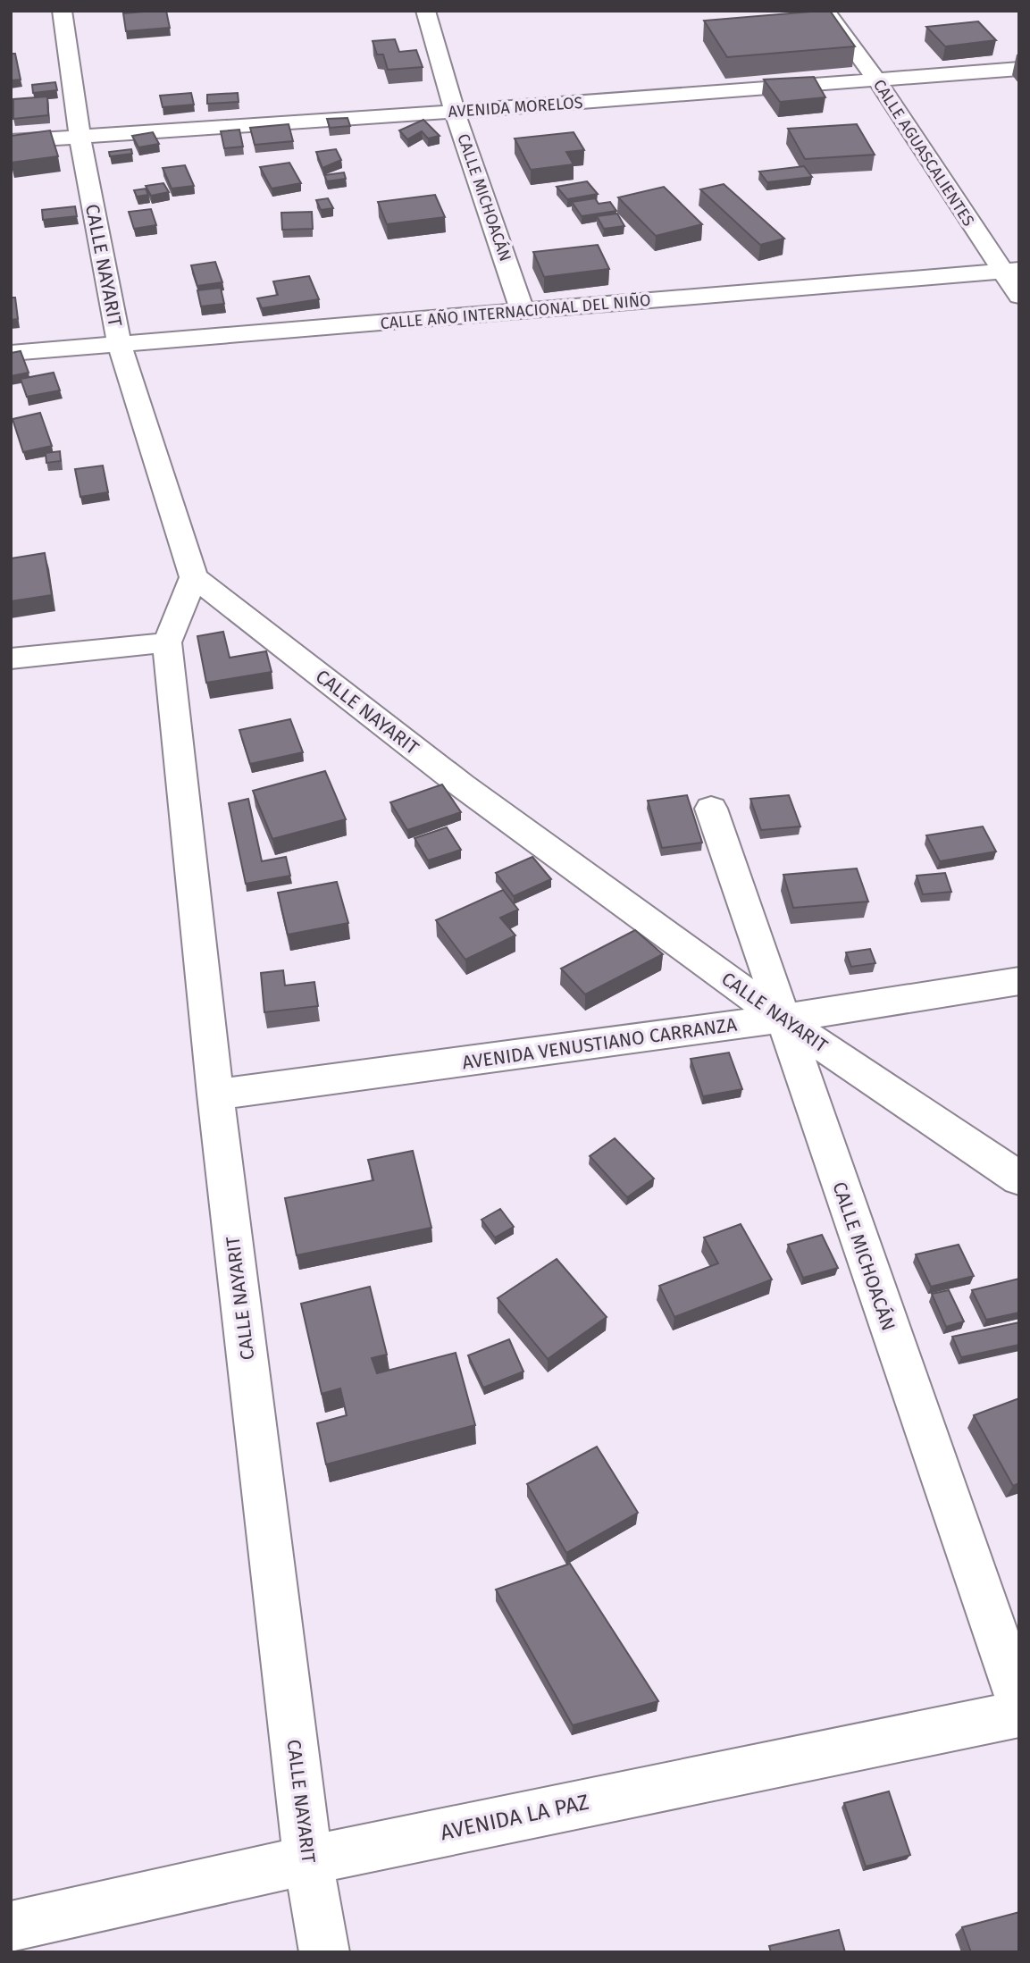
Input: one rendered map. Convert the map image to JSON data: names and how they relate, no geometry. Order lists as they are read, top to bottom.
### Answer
{
  "streets": {
    "street": [
      "AVENIDA MORELOS",
      "CALLE AGUASCALIENTES",
      "CALLE MICHOACÁN",
      "CALLE NAYARIT",
      "CALLE AÑO INTERNACIONAL DEL NIÑO",
      "AVENIDA VENUSTIANO CARRANZA",
      "AVENIDA LA PAZ"
    ]
  },
  "crossings": [
    ["AVENIDA MORELOS", "CALLE AGUASCALIENTES"],
    ["AVENIDA MORELOS", "CALLE MICHOACÁN"],
    ["AVENIDA MORELOS", "CALLE NAYARIT"],
    ["CALLE AGUASCALIENTES", "CALLE AÑO INTERNACIONAL DEL NIÑO"],
    ["CALLE MICHOACÁN", "CALLE NAYARIT"],
    ["CALLE MICHOACÁN", "CALLE AÑO INTERNACIONAL DEL NIÑO"],
    ["CALLE MICHOACÁN", "AVENIDA VENUSTIANO CARRANZA"],
    ["CALLE NAYARIT", "CALLE AÑO INTERNACIONAL DEL NIÑO"],
    ["CALLE NAYARIT", "AVENIDA VENUSTIANO CARRANZA"],
    ["CALLE NAYARIT", "AVENIDA LA PAZ"]
  ]
}
